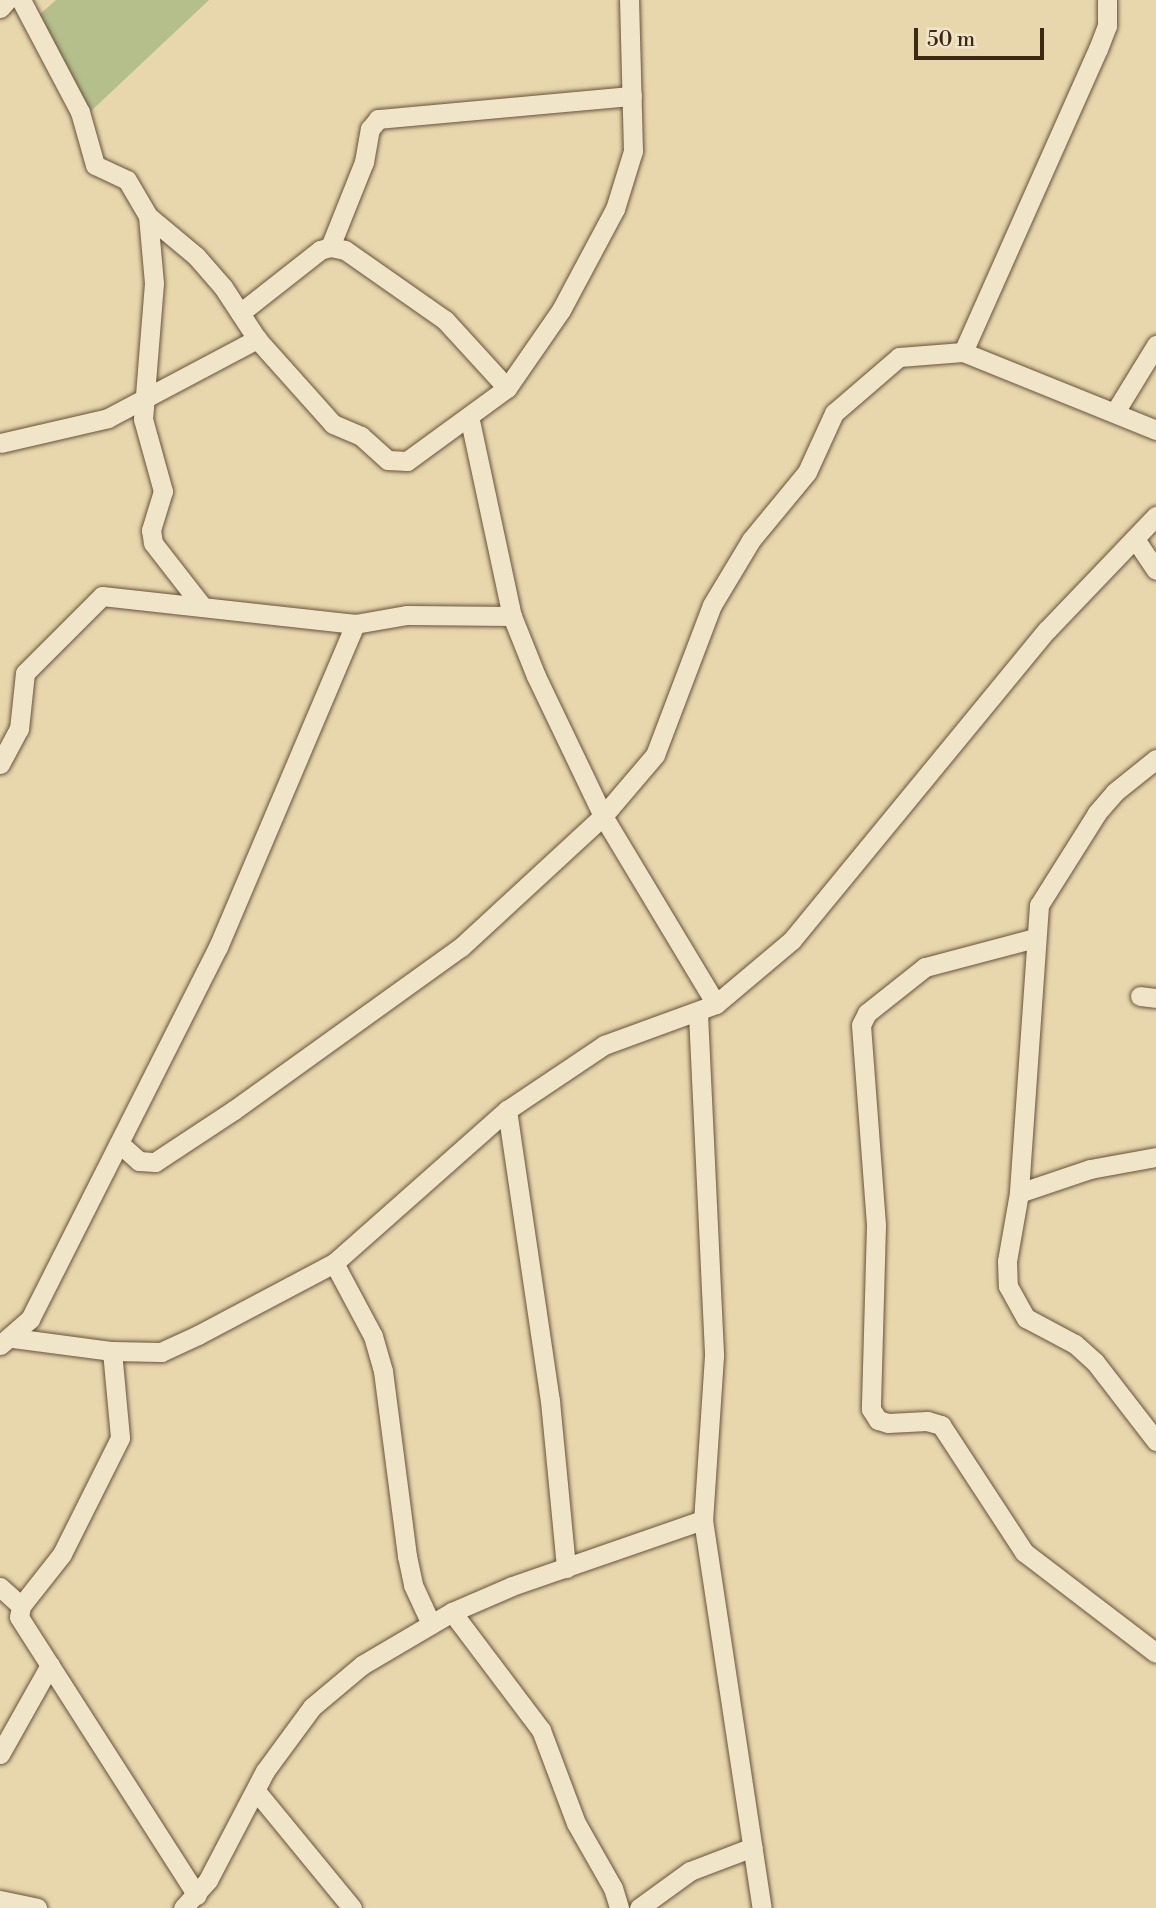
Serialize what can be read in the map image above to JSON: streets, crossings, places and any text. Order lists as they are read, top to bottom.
{
  "scale_bar": "50 m"
}
